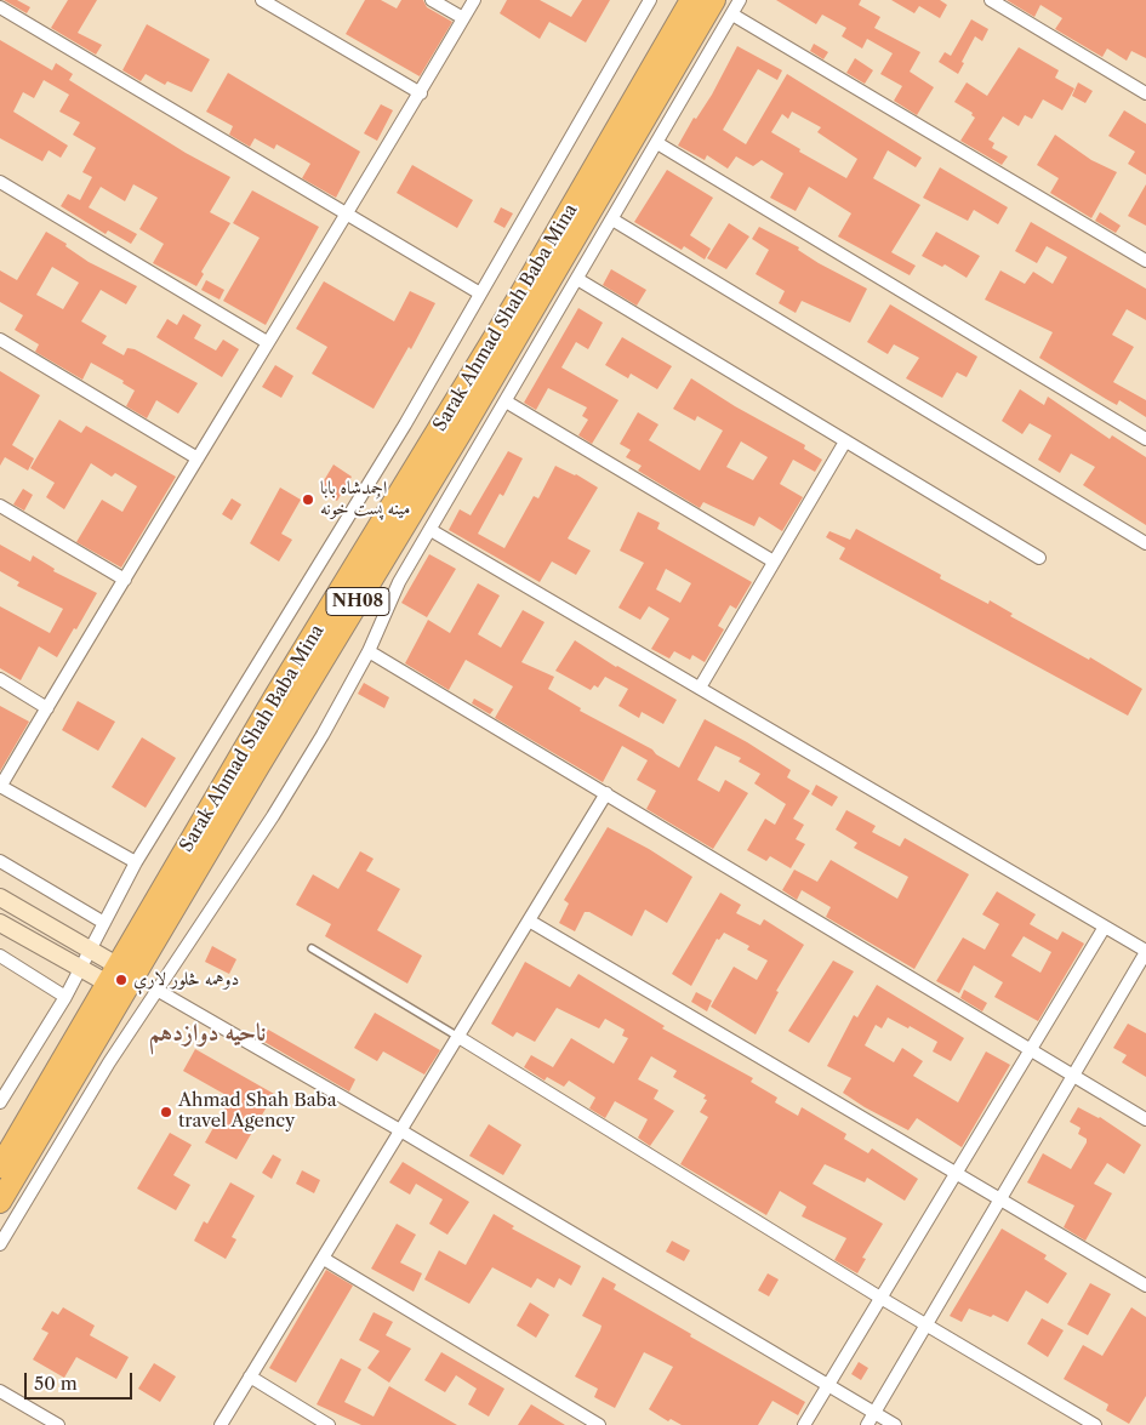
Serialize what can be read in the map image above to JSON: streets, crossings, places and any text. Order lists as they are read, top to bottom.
{
  "streets": {
    "highway": ["Sarak Ahmad Shah Baba Mina", "NH08"]
  },
  "crossings": [
    ["Sarak Ahmad Shah Baba Mina", "NH08"]
  ],
  "districts": ["ناحیه دوازدهم"],
  "places": ["احمدشاه بابا مینه پُست خونه", "دوهمه څلور لارې", "Ahmad Shah Baba travel Agency"],
  "scale_bar": "50 m"
}
